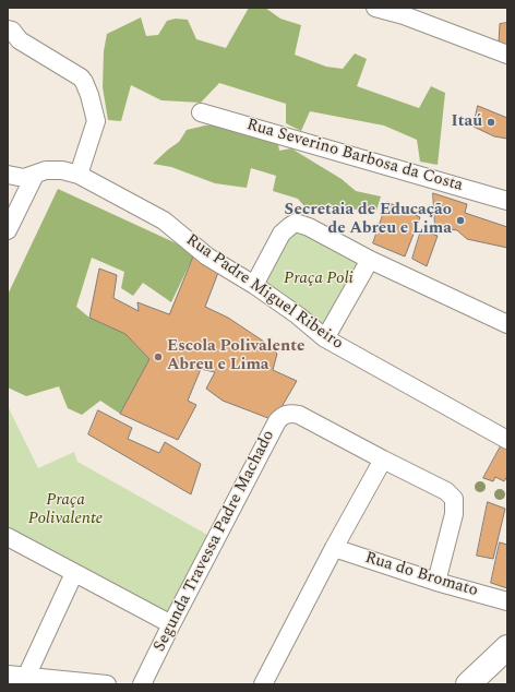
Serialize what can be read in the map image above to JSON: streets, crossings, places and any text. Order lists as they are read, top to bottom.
{
  "streets": {
    "street": [
      "Rua Severino Barbosa da Costa",
      "Rua Padre Miguel Ribeiro",
      "Segunda Travessa Padre Machado",
      "Rua do Bromato"
    ]
  },
  "parks": ["Praça Poli", "Praça Polivalente"],
  "places": ["Itaú", "Secretaia de Educação de Abreu e Lima", "Escola Polivalente Abreu e Lima"]
}
